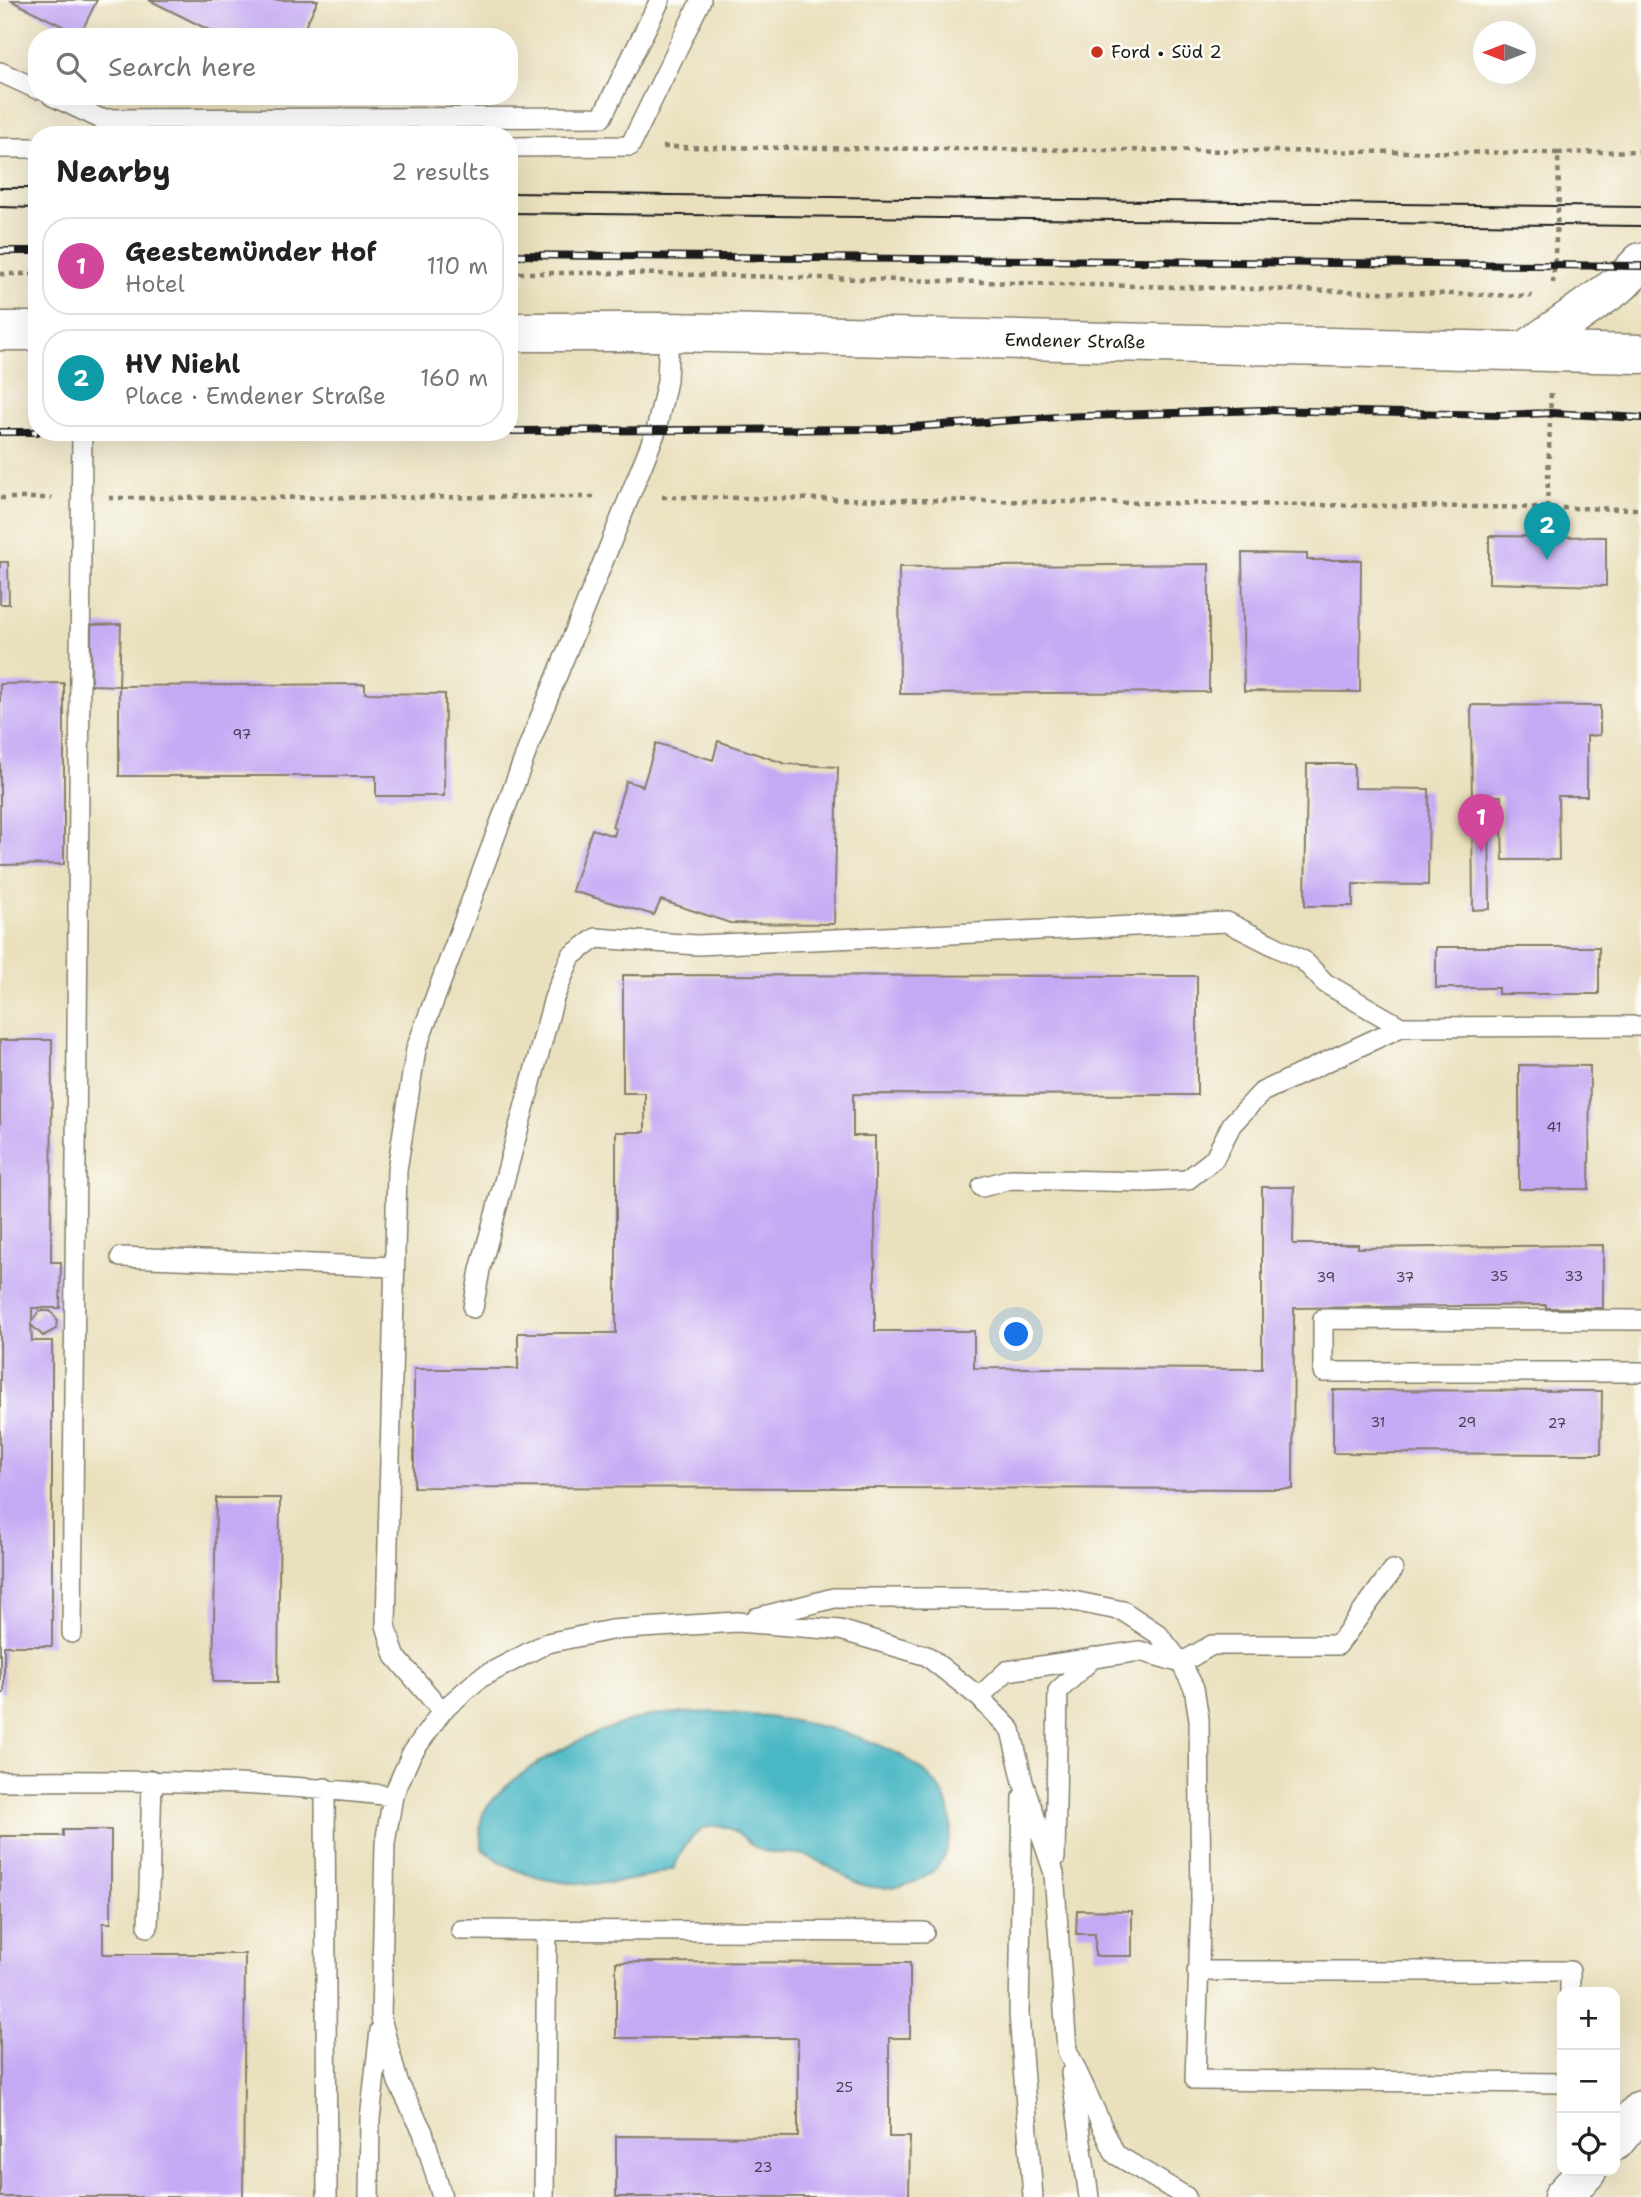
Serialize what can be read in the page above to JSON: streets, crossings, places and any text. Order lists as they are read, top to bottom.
{
  "streets": {
    "main road": ["Emdener Straße"]
  },
  "places": ["Ford • Süd 2"],
  "house_numbers": [
    "97",
    "41",
    "35",
    "33",
    "39",
    "37",
    "31",
    "29",
    "27",
    "25",
    "23"
  ],
  "north": "left",
  "page": {
    "search": "Search here",
    "heading": ["Nearby", "2 results"],
    "list": [
      {
        "mark": "1",
        "name": "Geestemünder Hof",
        "note": "Hotel",
        "value": "110 m"
      },
      {
        "mark": "2",
        "name": "HV Niehl",
        "note": "Place · Emdener Straße",
        "value": "160 m"
      }
    ],
    "pins": ["2", "1"],
    "map_buttons": ["+", "−"]
  }
}
